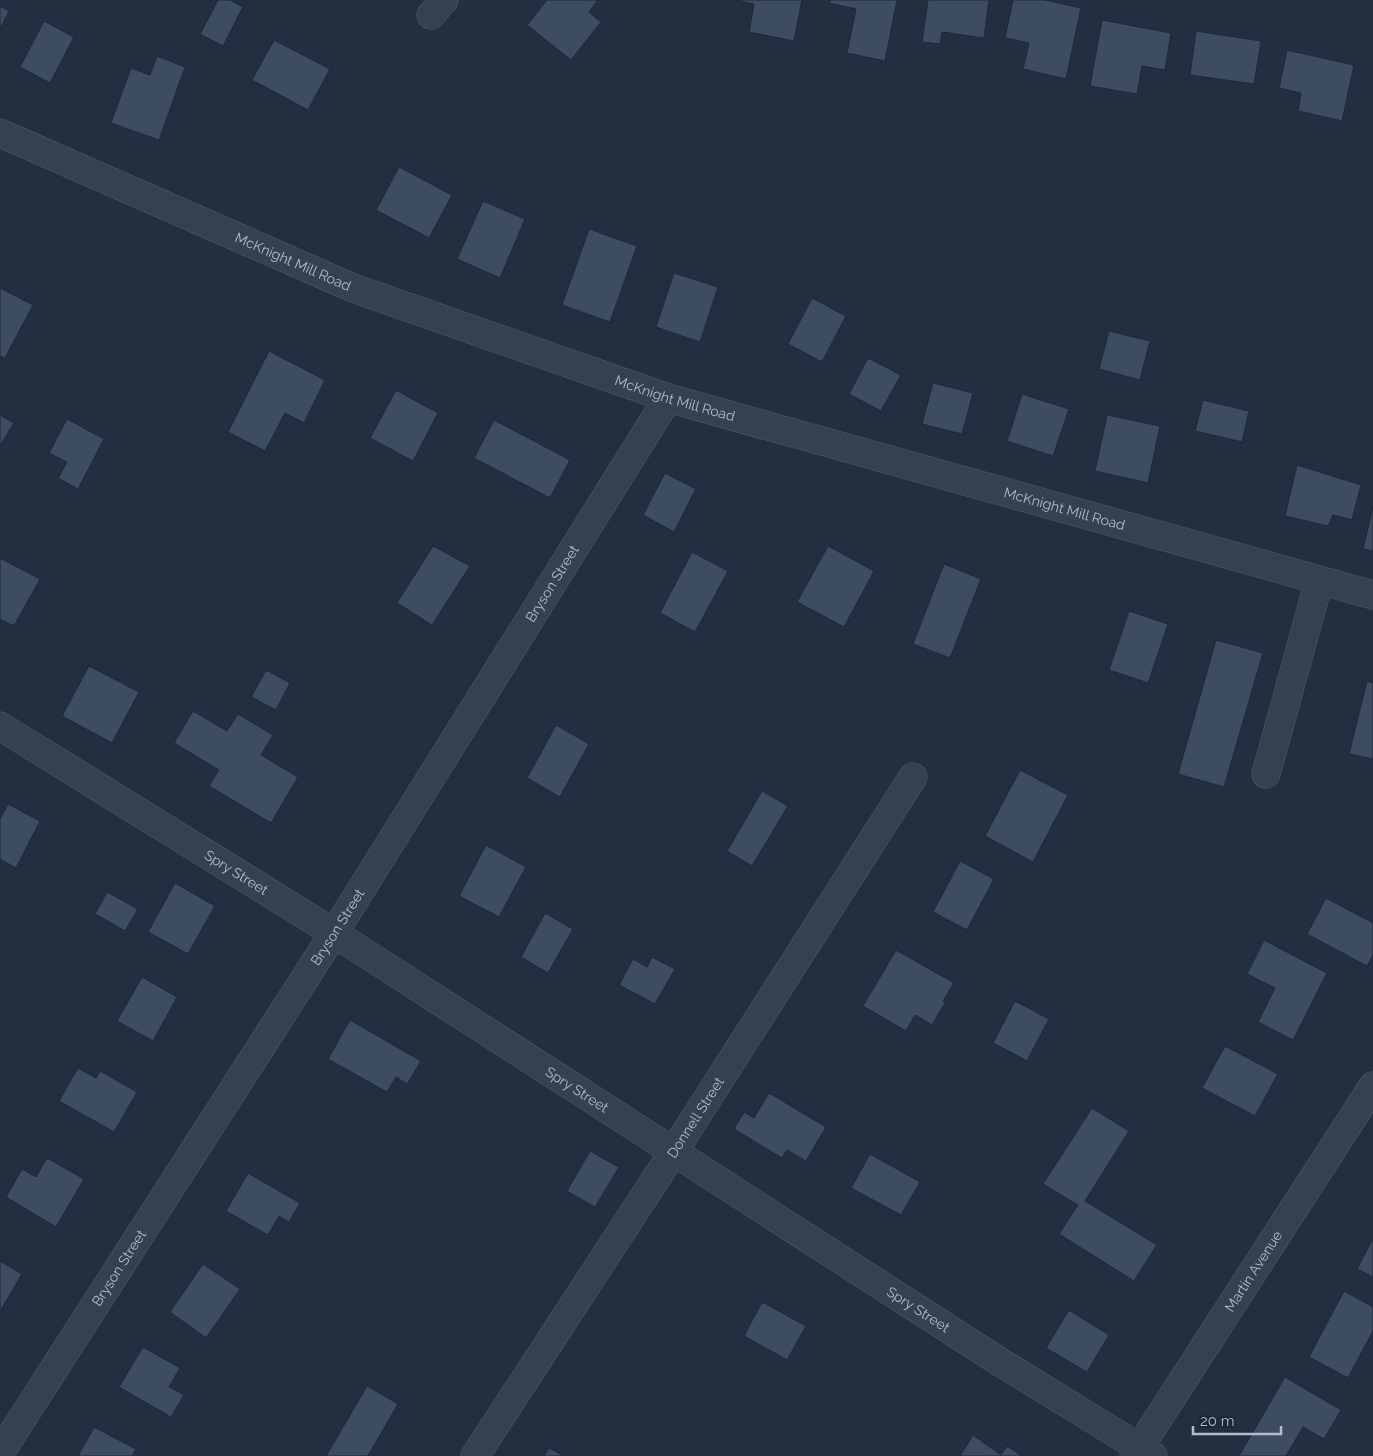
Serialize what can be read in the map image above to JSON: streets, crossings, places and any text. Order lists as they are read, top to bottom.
{
  "streets": {
    "street": [
      "McKnight Mill Road",
      "Bryson Street",
      "Spry Street",
      "Donnell Street",
      "Martin Avenue"
    ]
  },
  "crossings": [
    ["McKnight Mill Road", "Bryson Street"],
    ["Bryson Street", "Spry Street"],
    ["Spry Street", "Donnell Street"],
    ["Spry Street", "Martin Avenue"]
  ],
  "scale_bar": "20 m"
}
